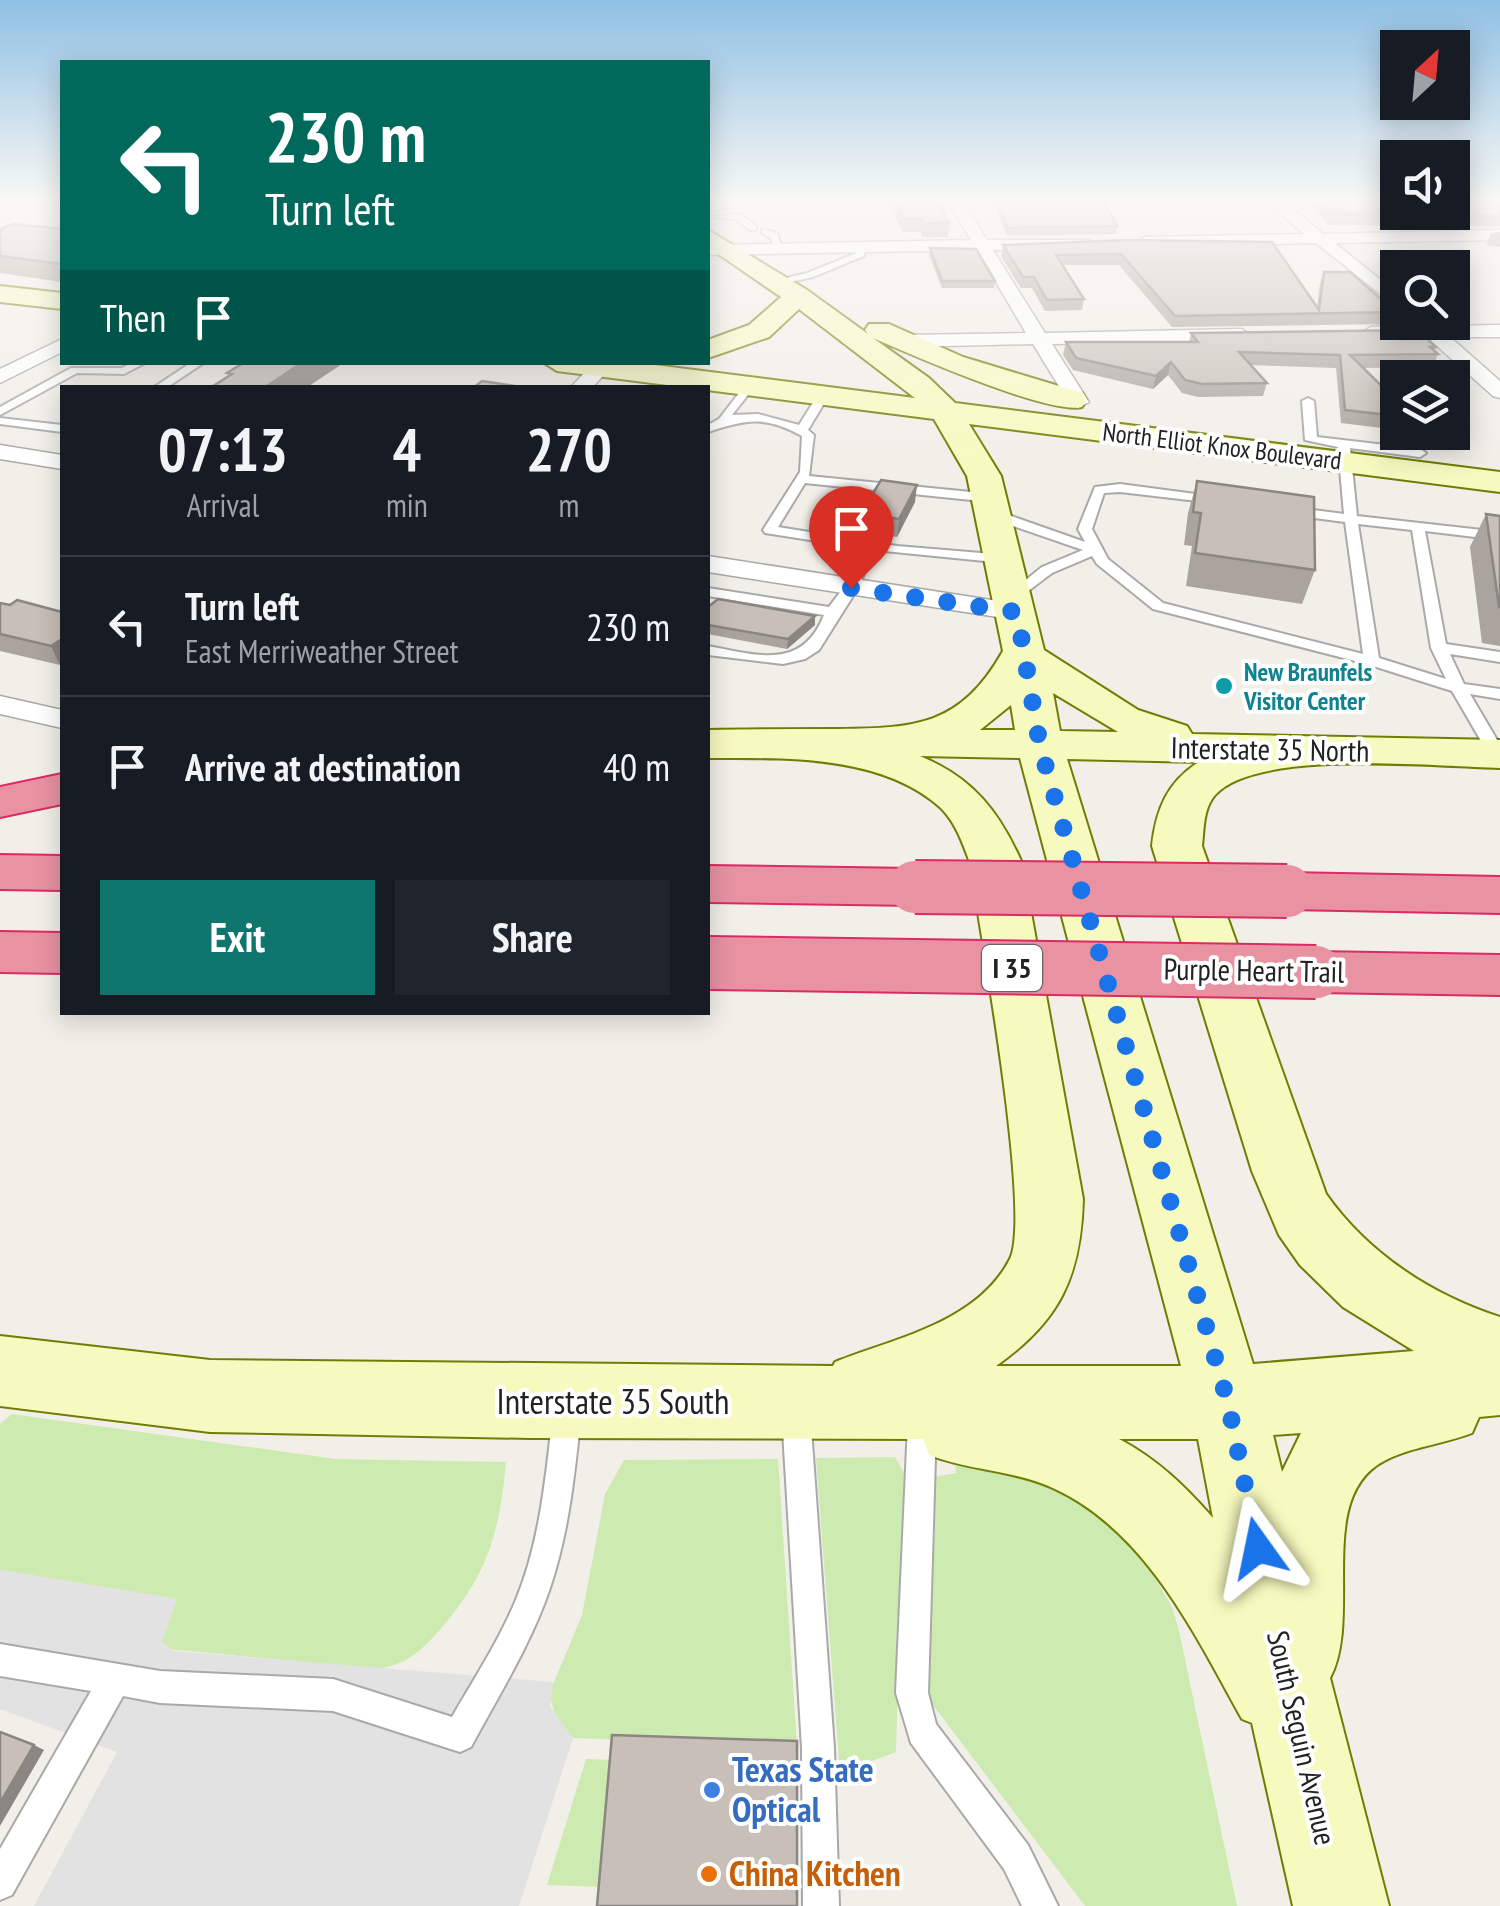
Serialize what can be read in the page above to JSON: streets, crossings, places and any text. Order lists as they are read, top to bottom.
{
  "streets": {
    "highway": ["I 35", "Purple Heart Trail"],
    "main road": [
      "North Elliot Knox Boulevard",
      "Interstate 35 North",
      "Interstate 35 South",
      "South Seguin Avenue"
    ]
  },
  "crossings": [
    ["North Elliot Knox Boulevard", "South Seguin Avenue"],
    ["Interstate 35 North", "South Seguin Avenue"],
    ["Interstate 35 South", "South Seguin Avenue"]
  ],
  "places": ["New Braunfels Visitor Center", "Texas State Optical", "China Kitchen"],
  "north": "top right",
  "page": {
    "turn": ["230 m", "Turn left"],
    "then": "Then",
    "eta": [
      "07:13",
      "Arrival",
      "4",
      "min",
      "270",
      "m"
    ],
    "list": [
      {
        "name": "Turn left",
        "note": "East Merriweather Street",
        "value": "230 m"
      },
      {
        "name": "Arrive at destination",
        "value": "40 m"
      }
    ],
    "buttons": ["Exit", "Share"]
  }
}
